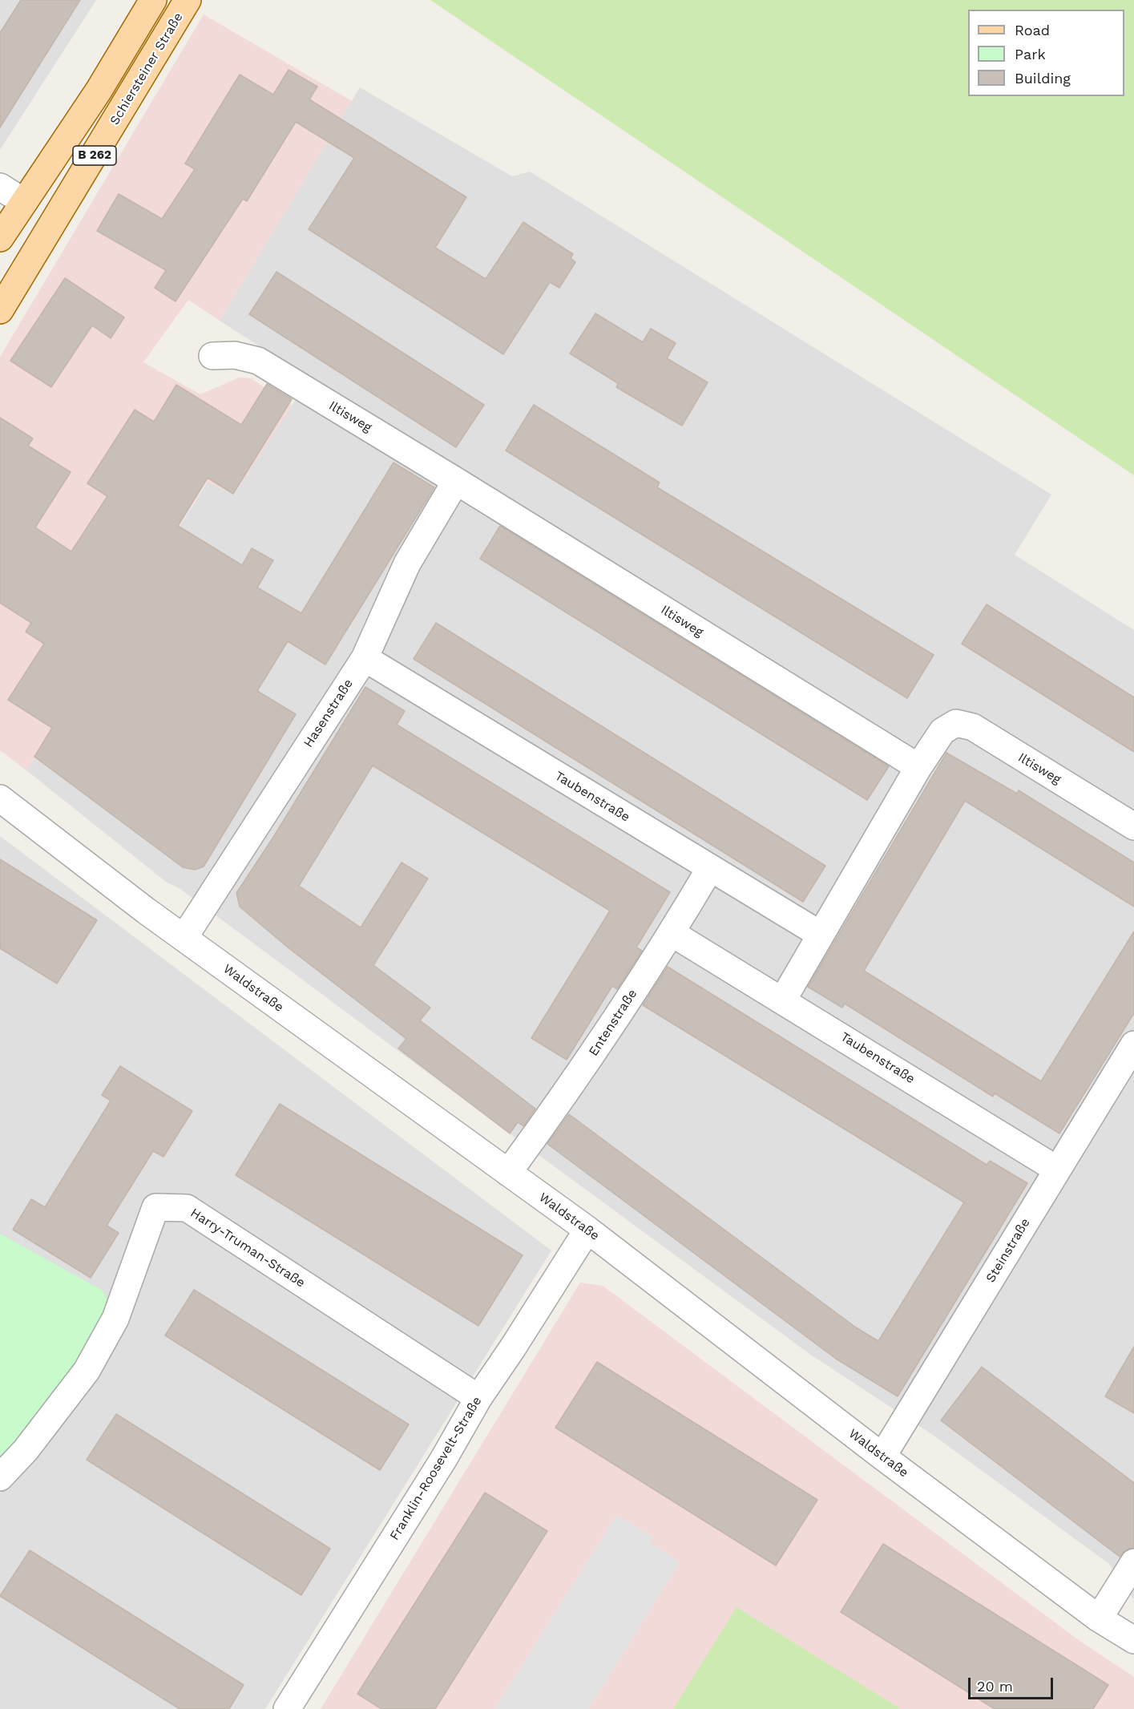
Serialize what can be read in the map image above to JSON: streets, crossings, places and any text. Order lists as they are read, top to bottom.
{
  "streets": {
    "main road": ["Schiersteiner Straße", "B 262"],
    "street": [
      "Iltisweg",
      "Hasenstraße",
      "Taubenstraße",
      "Waldstraße",
      "Entenstraße",
      "Harry-Truman-Straße",
      "Steinstraße",
      "Franklin-Roosevelt-Straße"
    ]
  },
  "crossings": [
    ["Iltisweg", "Hasenstraße"],
    ["Hasenstraße", "Taubenstraße"],
    ["Hasenstraße", "Waldstraße"],
    ["Taubenstraße", "Entenstraße"],
    ["Taubenstraße", "Steinstraße"],
    ["Waldstraße", "Entenstraße"],
    ["Waldstraße", "Steinstraße"],
    ["Waldstraße", "Franklin-Roosevelt-Straße"],
    ["Harry-Truman-Straße", "Franklin-Roosevelt-Straße"]
  ],
  "legend": ["Road", "Park", "Building"],
  "scale_bar": "20 m"
}
